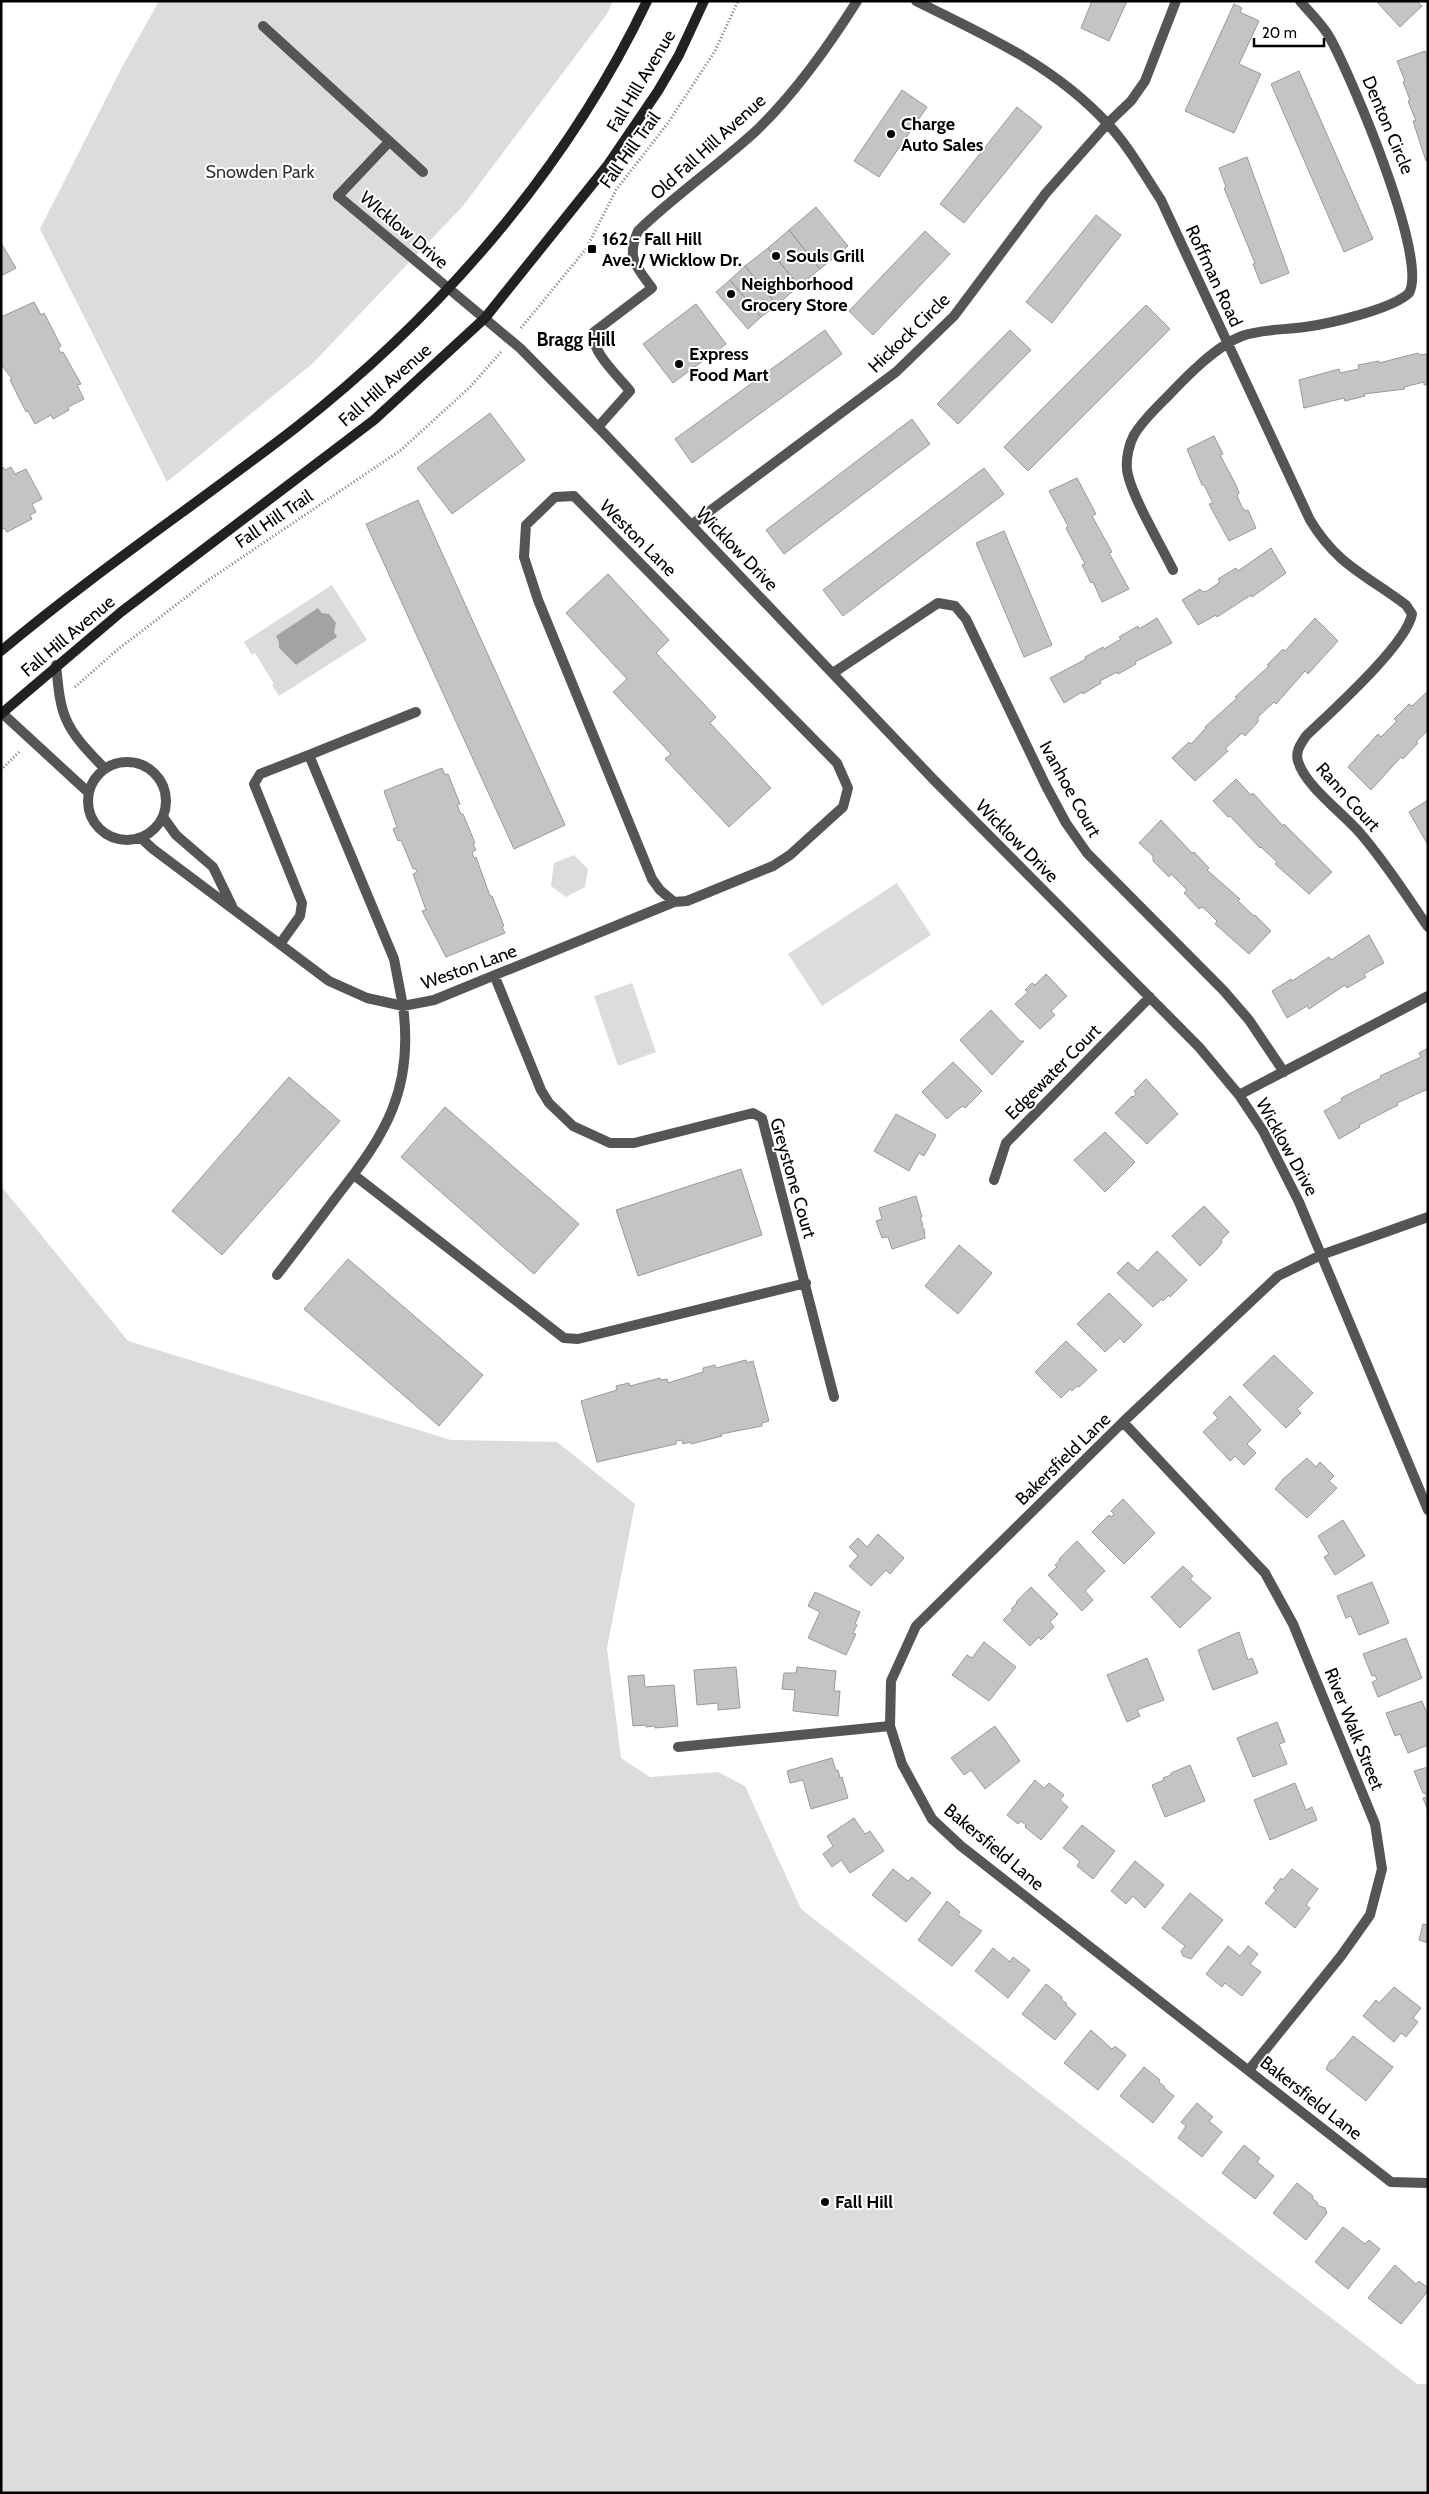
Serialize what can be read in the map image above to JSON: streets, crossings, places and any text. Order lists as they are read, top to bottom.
{
  "streets": {
    "main road": ["Fall Hill Avenue"],
    "street": [
      "Denton Circle",
      "Old Fall Hill Avenue",
      "WIcklow Drive",
      "Roffman Road",
      "Hickock Circle",
      "Weston Lane",
      "Wicklow Drive",
      "Ivanhoe Court",
      "Rann Court",
      "Edgewater Court",
      "Greystone Court",
      "Bakersfield Lane",
      "River Walk Street"
    ],
    "path": ["Fall Hill Trail"]
  },
  "crossings": [
    ["Fall Hill Avenue", "WIcklow Drive"],
    ["Fall Hill Avenue", "Wicklow Drive"],
    ["Denton Circle", "Roffman Road"],
    ["Old Fall Hill Avenue", "Wicklow Drive"],
    ["WIcklow Drive", "Wicklow Drive"],
    ["Roffman Road", "Hickock Circle"],
    ["Roffman Road", "Rann Court"],
    ["Hickock Circle", "Wicklow Drive"],
    ["Weston Lane", "Greystone Court"],
    ["Wicklow Drive", "Ivanhoe Court"],
    ["Wicklow Drive", "Edgewater Court"],
    ["Wicklow Drive", "Bakersfield Lane"],
    ["Bakersfield Lane", "River Walk Street"]
  ],
  "districts": ["Bragg Hill"],
  "parks": ["Snowden Park"],
  "places": {
    "other": [
      "Charge Auto Sales",
      "Souls Grill",
      "Neighborhood Grocery Store",
      "Express Food Mart",
      "Fall Hill"
    ],
    "transit": ["162 - Fall Hill Ave. / Wicklow Dr."]
  },
  "scale_bar": "20 m"
}
